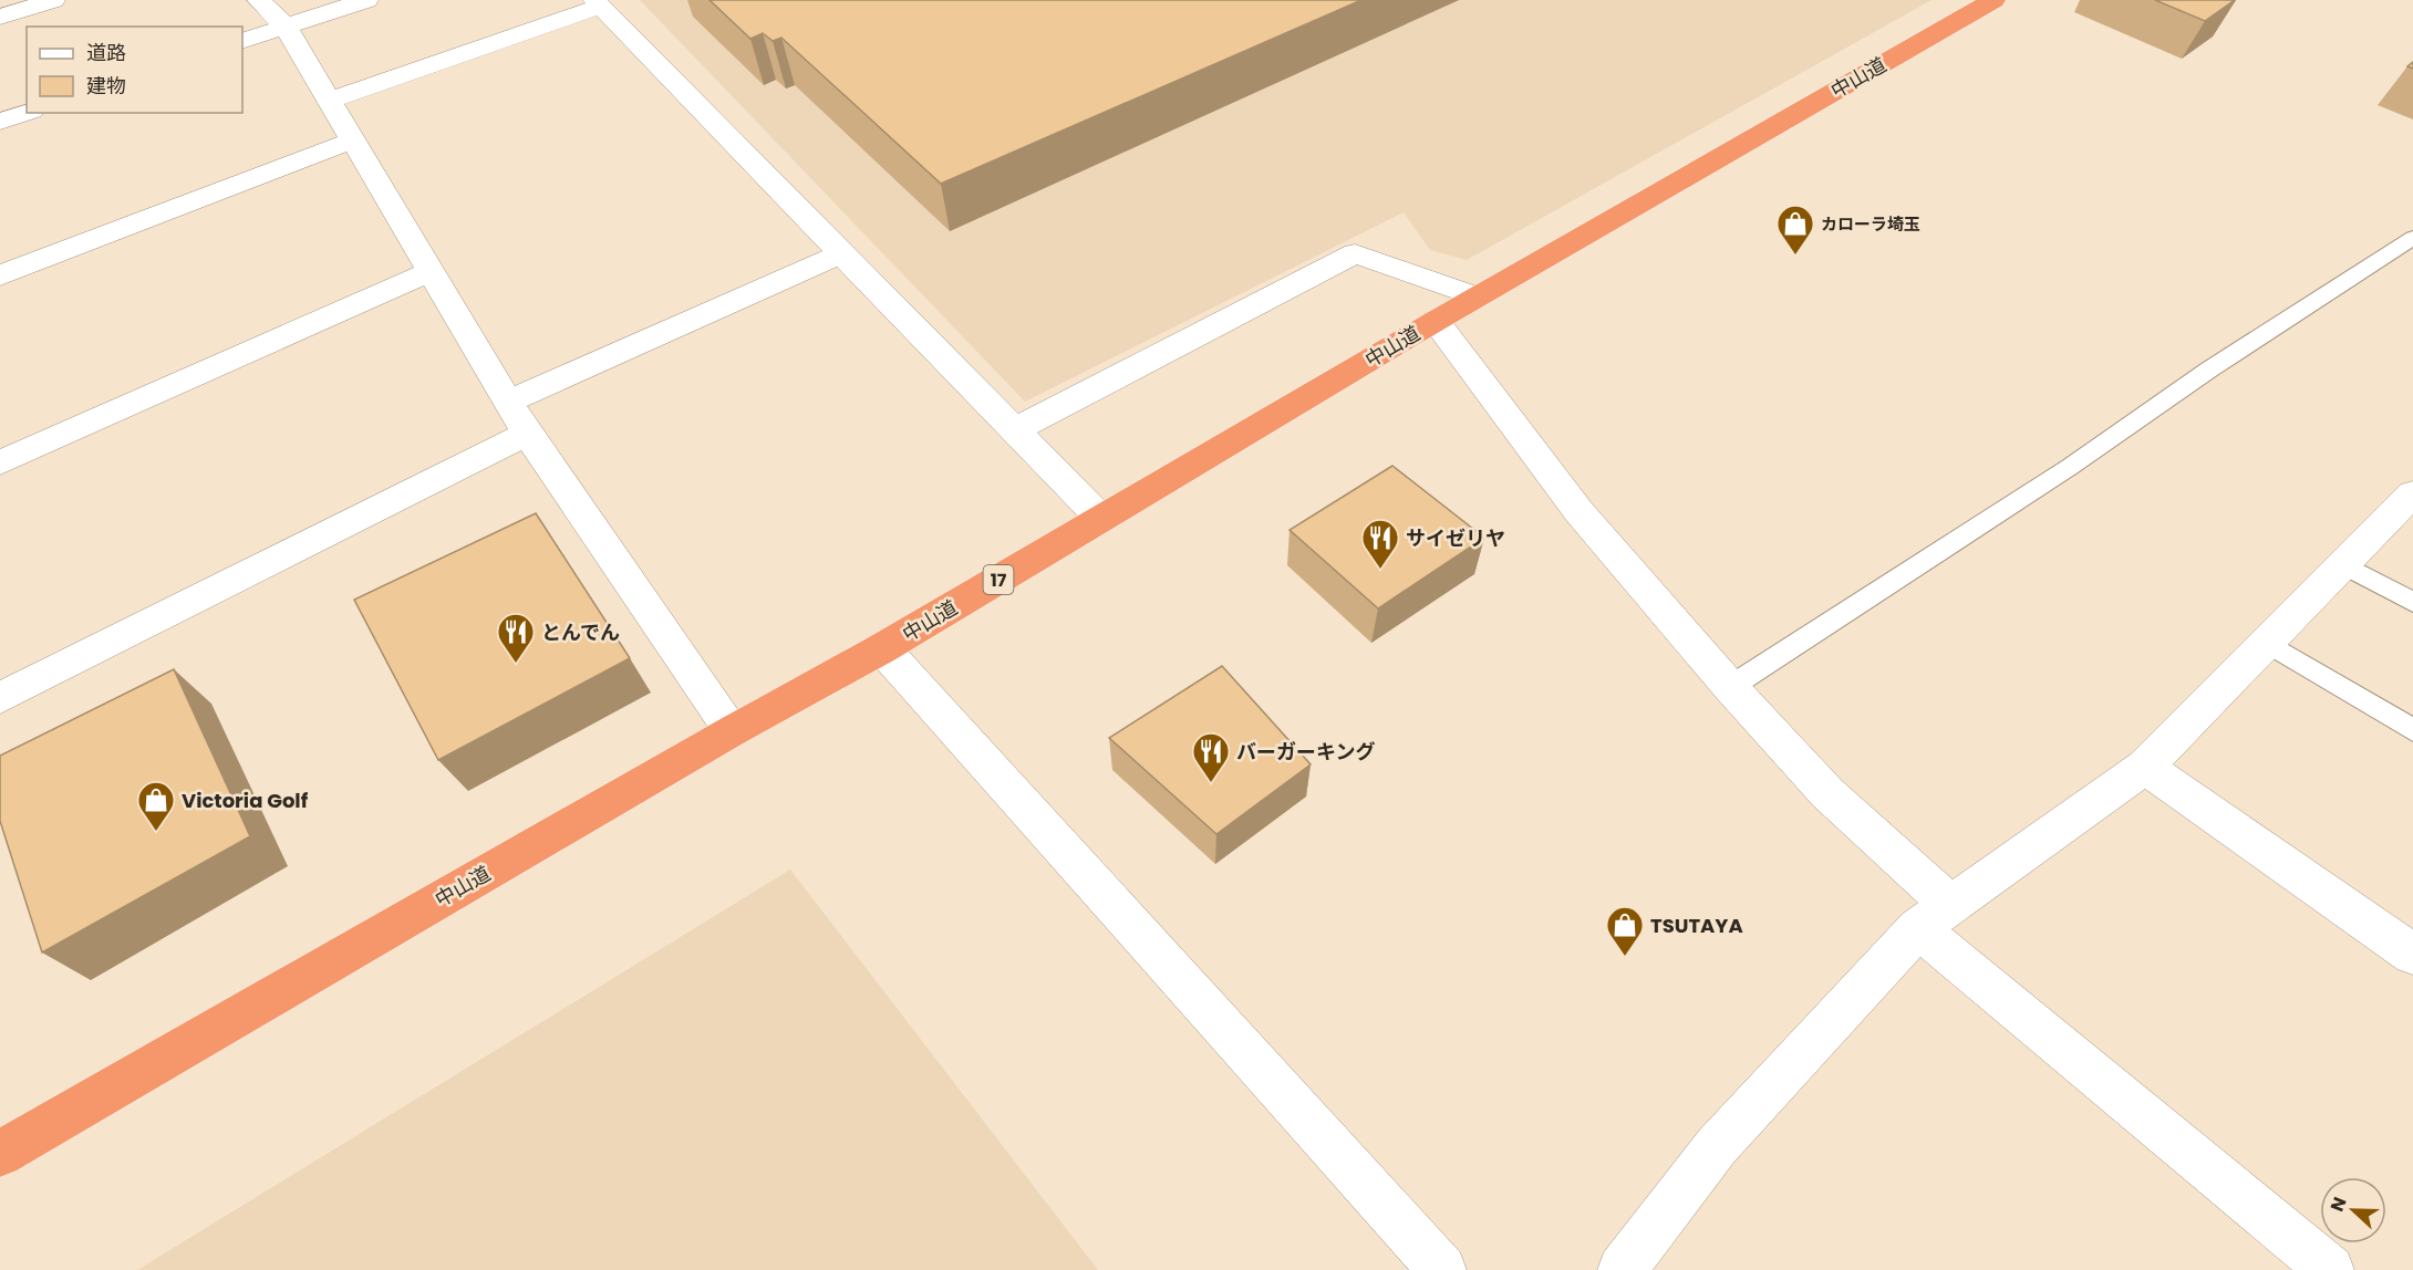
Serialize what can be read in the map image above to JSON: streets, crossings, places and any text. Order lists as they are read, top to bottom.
{
  "streets": {
    "highway": ["中山道", "17"]
  },
  "places": {
    "shop": ["カローラ埼玉", "Victoria Golf", "TSUTAYA"],
    "restaurant": ["サイゼリヤ", "とんでん", "バーガーキング"]
  },
  "legend": ["道路", "建物"],
  "north": "left"
}
